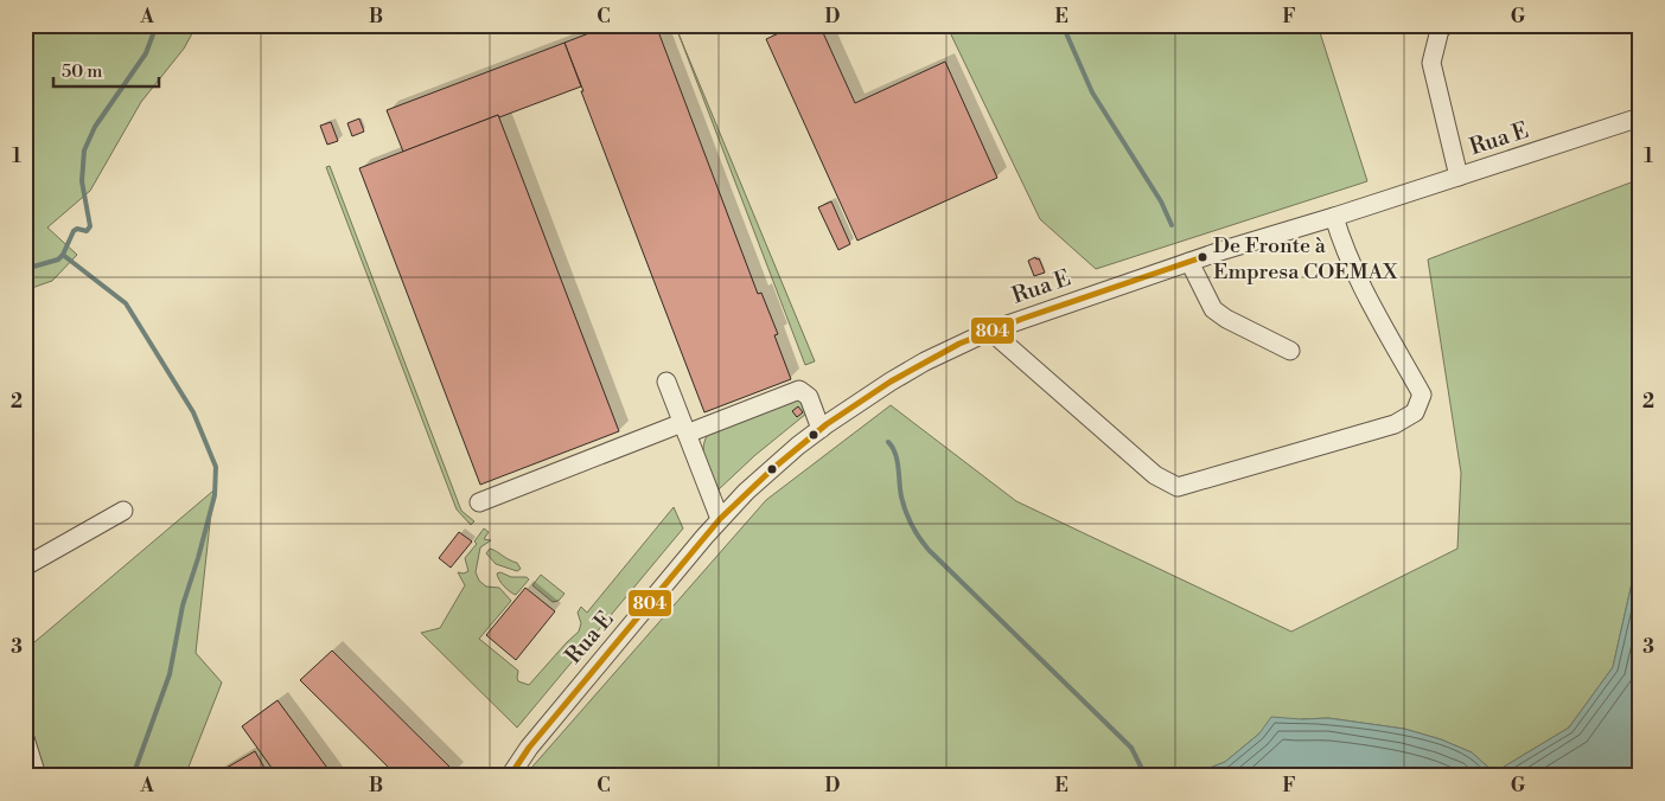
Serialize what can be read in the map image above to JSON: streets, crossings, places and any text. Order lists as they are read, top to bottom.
{
  "streets": {
    "street": ["Rua E"]
  },
  "places": ["De Fronte à Empresa COEMAX"],
  "lines": ["transit line 804"],
  "scale_bar": "50 m",
  "grid": {
    "columns": [
      "A",
      "B",
      "C",
      "D",
      "E",
      "F",
      "G"
    ],
    "rows": ["1", "2", "3"]
  }
}
